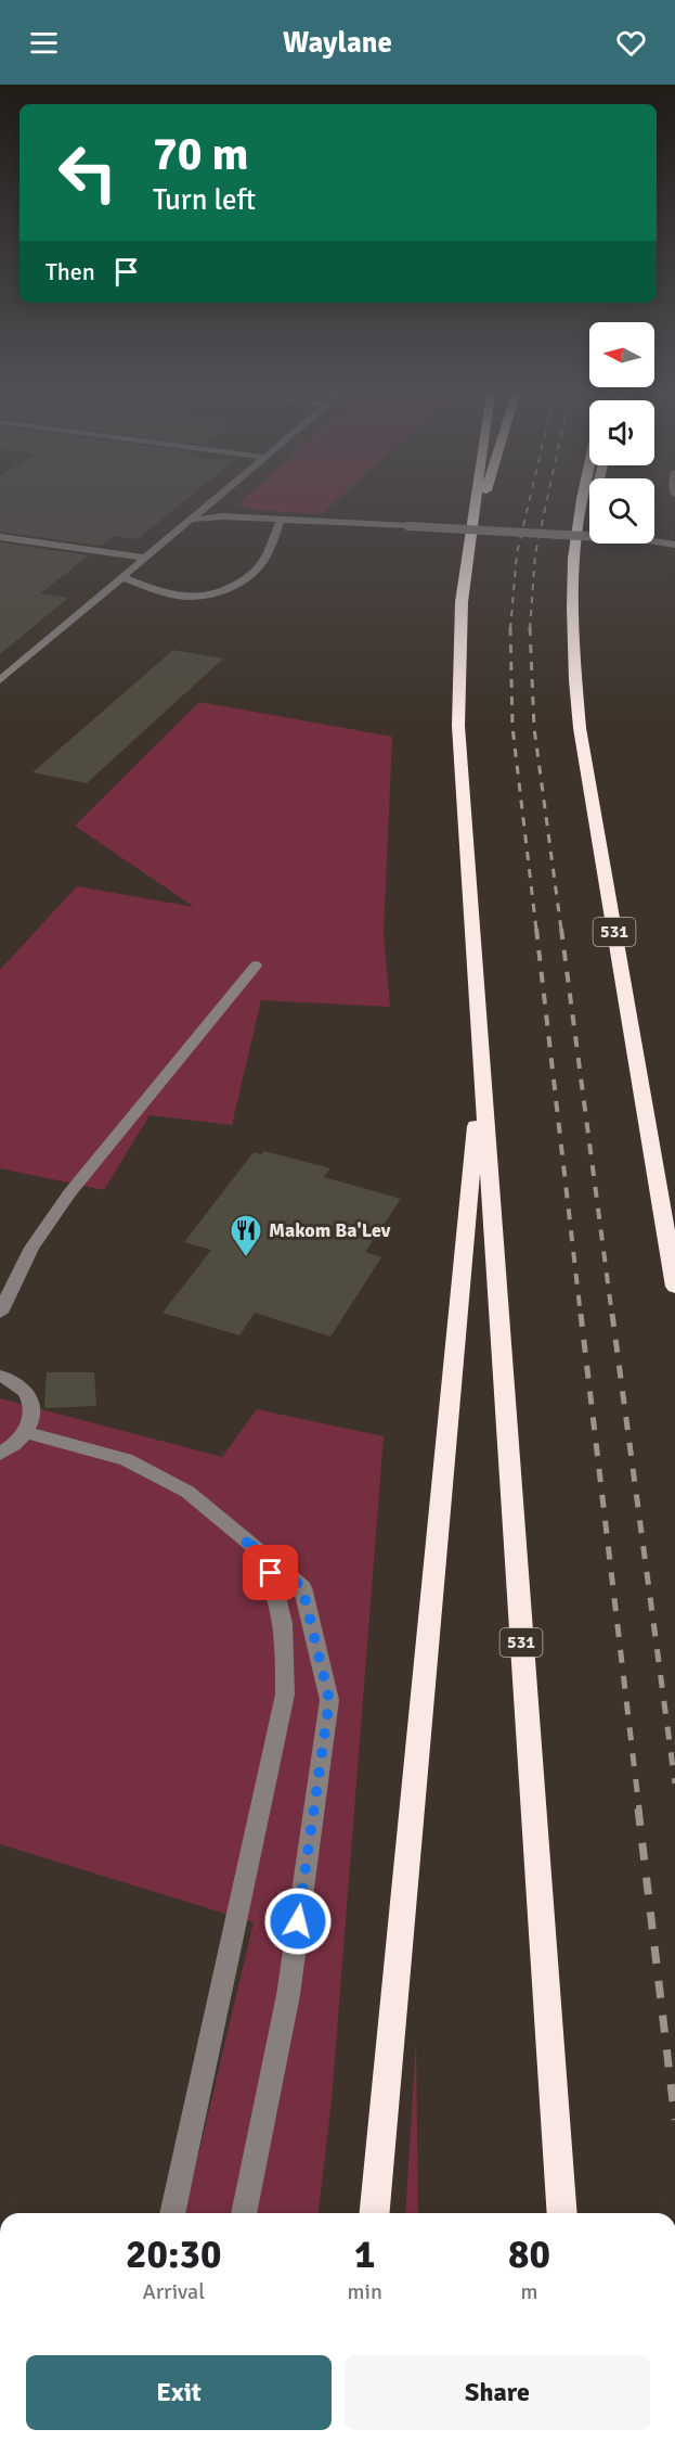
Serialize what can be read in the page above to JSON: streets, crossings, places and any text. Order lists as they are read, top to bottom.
{
  "streets": {
    "highway": ["531"]
  },
  "places": {
    "restaurant": ["Makom Ba'Lev"]
  },
  "north": "left",
  "page": {
    "header": "Waylane",
    "turn": ["70 m", "Turn left"],
    "then": "Then",
    "eta": [
      "20:30",
      "Arrival",
      "1",
      "min",
      "80",
      "m"
    ],
    "buttons": ["Exit", "Share"]
  }
}
